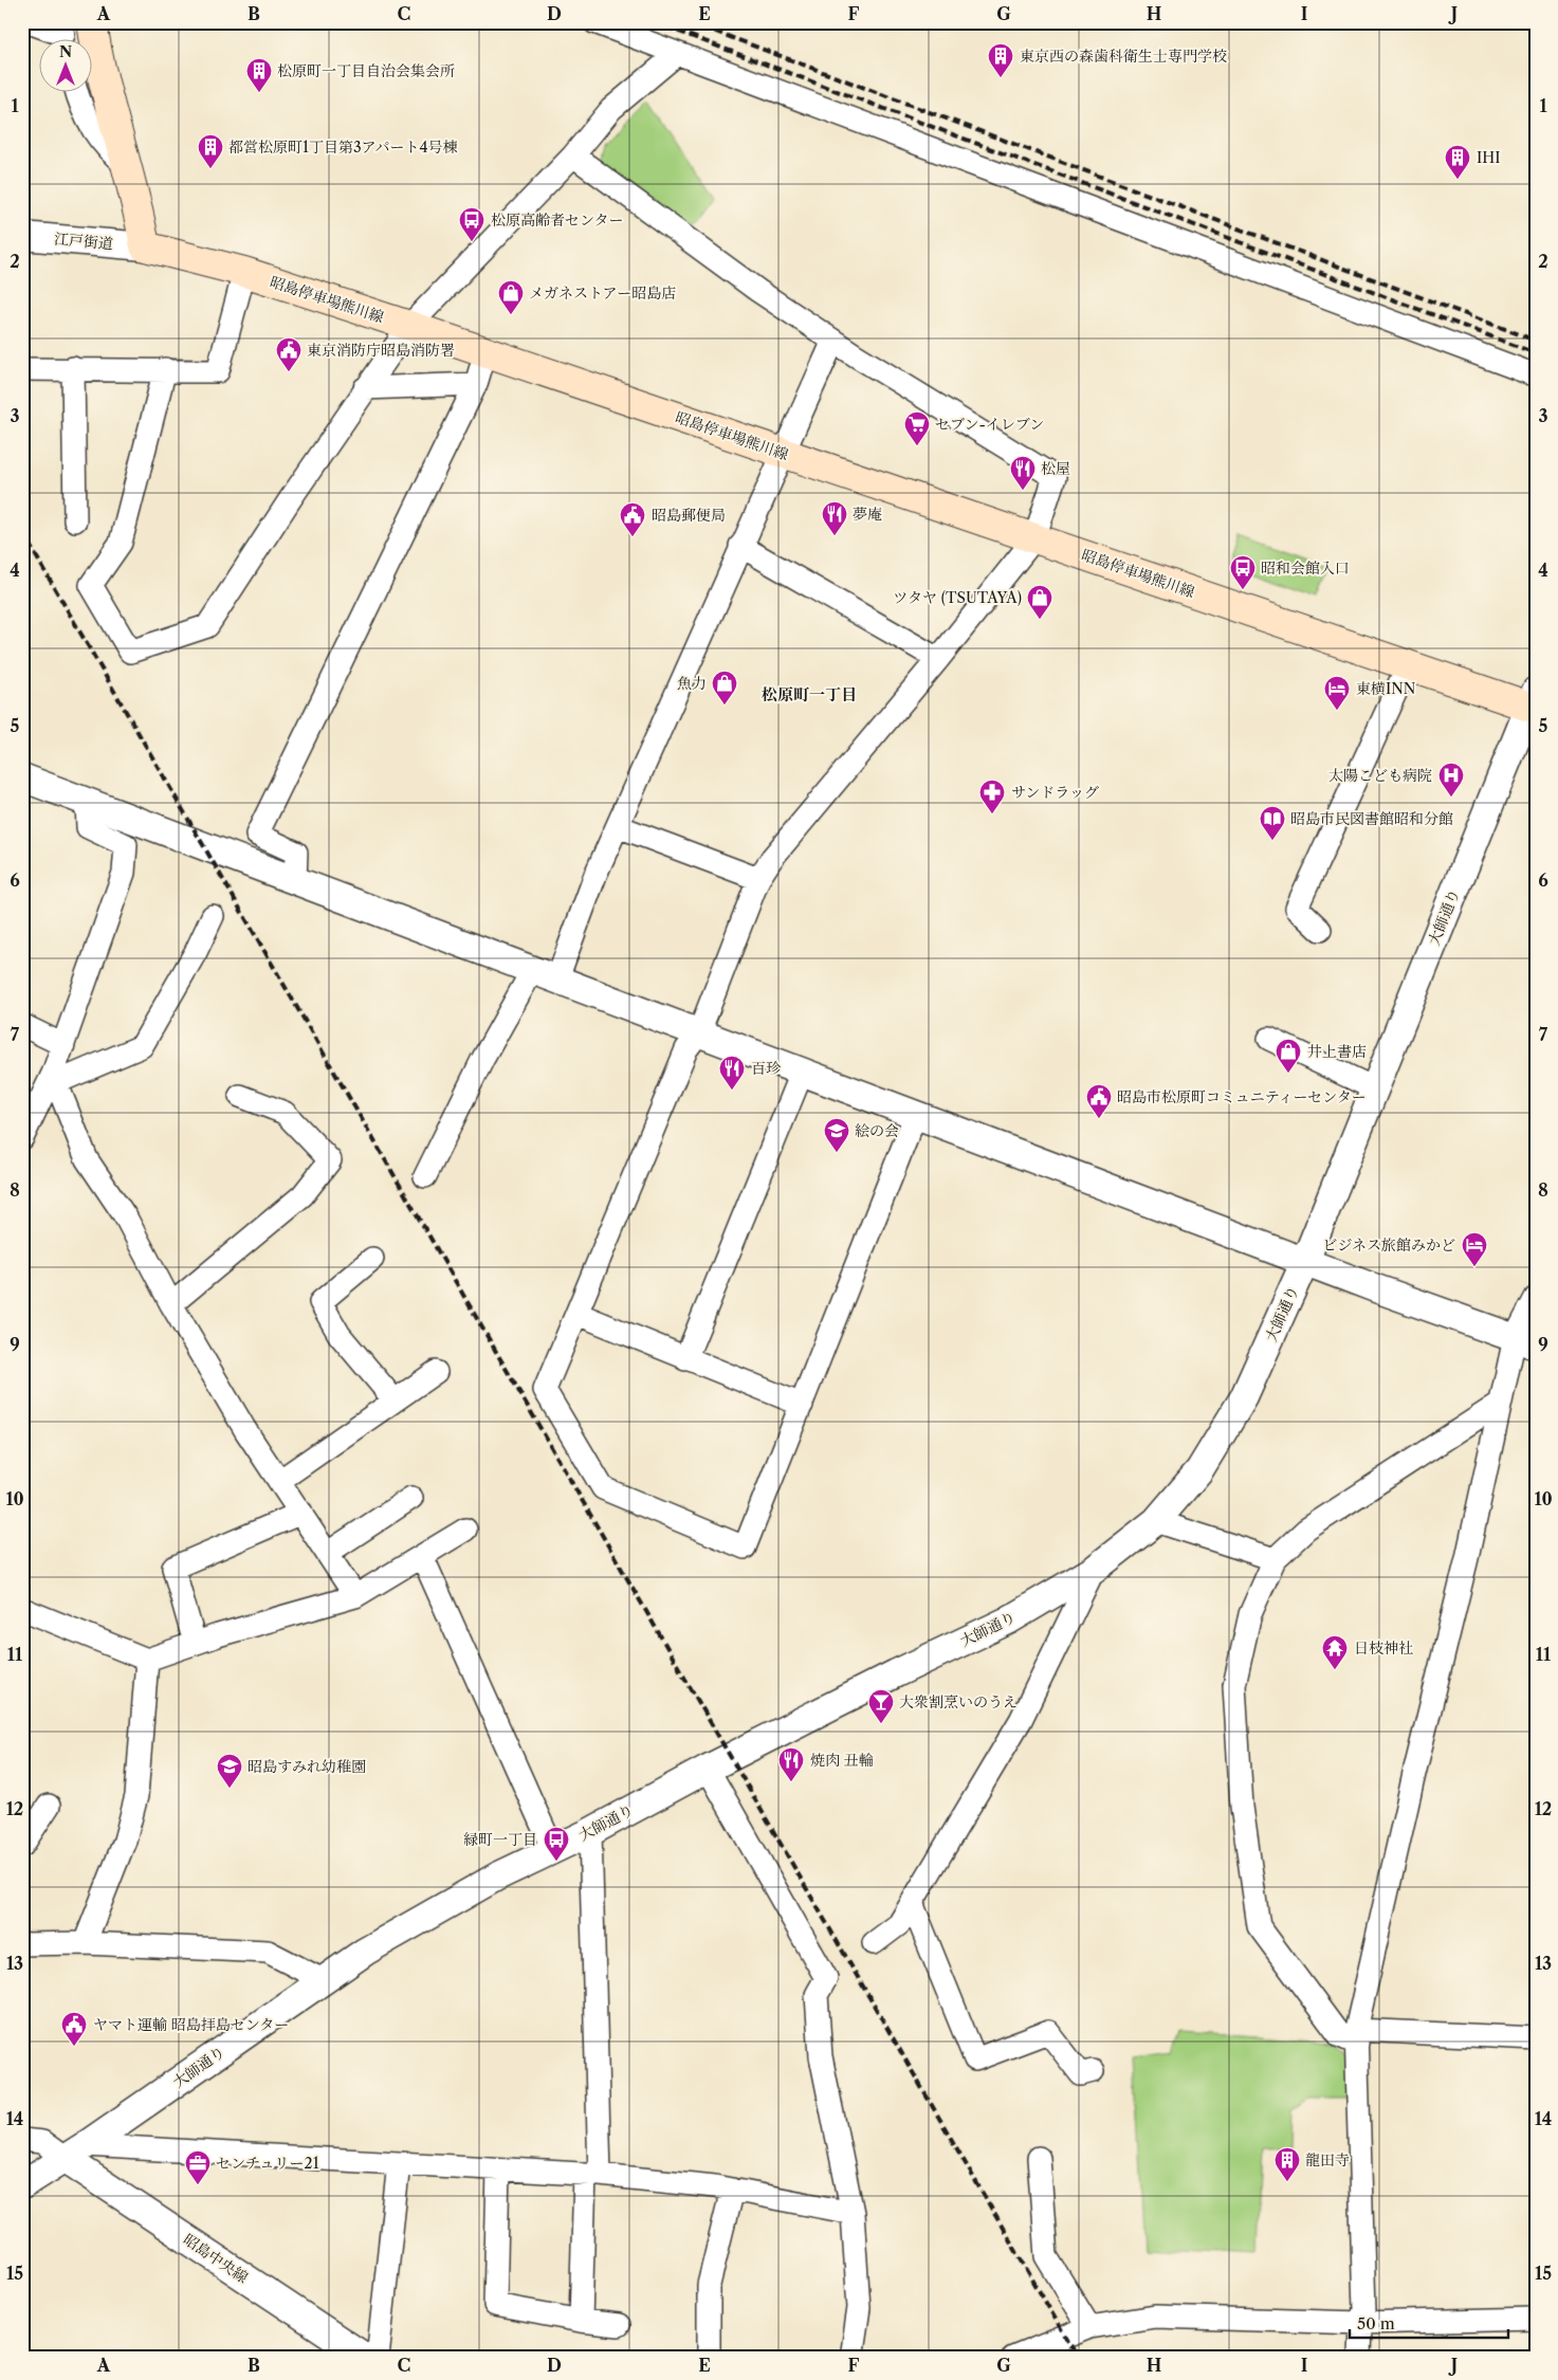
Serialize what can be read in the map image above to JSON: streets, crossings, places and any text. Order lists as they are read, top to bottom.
{
  "streets": {
    "main road": ["昭島停車場熊川線"],
    "street": ["江戸街道", "大師通り", "昭島中央線"]
  },
  "crossings": [
    ["江戸街道", "昭島停車場熊川線"],
    ["昭島停車場熊川線", "大師通り"],
    ["大師通り", "昭島中央線"]
  ],
  "districts": ["松原町一丁目"],
  "places": {
    "building": [
      "東京西の森歯科衛生士専門学校",
      "松原町一丁目自治会集会所",
      "都営松原町1丁目第3アパート4号棟",
      "IHI",
      "龍田寺"
    ],
    "bus stop": ["松原高齢者センター", "昭和会館入口", "緑町一丁目"],
    "shop": [
      "メガネストアー昭島店",
      "ツタヤ (TSUTAYA)",
      "魚力",
      "井上書店"
    ],
    "public building": [
      "東京消防庁昭島消防署",
      "昭島郵便局",
      "昭島市松原町コミュニティーセンター",
      "ヤマト運輸 昭島拝島センター"
    ],
    "supermarket": ["セブン-イレブン"],
    "restaurant": [
      "松屋",
      "夢庵",
      "百珍",
      "焼肉 丑輪"
    ],
    "hotel": ["東横INN", "ビジネス旅館みかど"],
    "hospital": ["太陽こども病院"],
    "pharmacy": ["サンドラッグ"],
    "library": ["昭島市民図書館昭和分館"],
    "school or university": ["絵の会", "昭島すみれ幼稚園"],
    "temple": ["日枝神社"],
    "bar": ["大衆割烹いのうえ"],
    "office": ["センチュリー21"]
  },
  "scale_bar": "50 m",
  "north": "top",
  "grid": {
    "columns": [
      "A",
      "B",
      "C",
      "D",
      "E",
      "F",
      "G",
      "H",
      "I",
      "J"
    ],
    "rows": [
      "1",
      "2",
      "3",
      "4",
      "5",
      "6",
      "7",
      "8",
      "9",
      "10",
      "11",
      "12",
      "13",
      "14",
      "15"
    ]
  }
}
